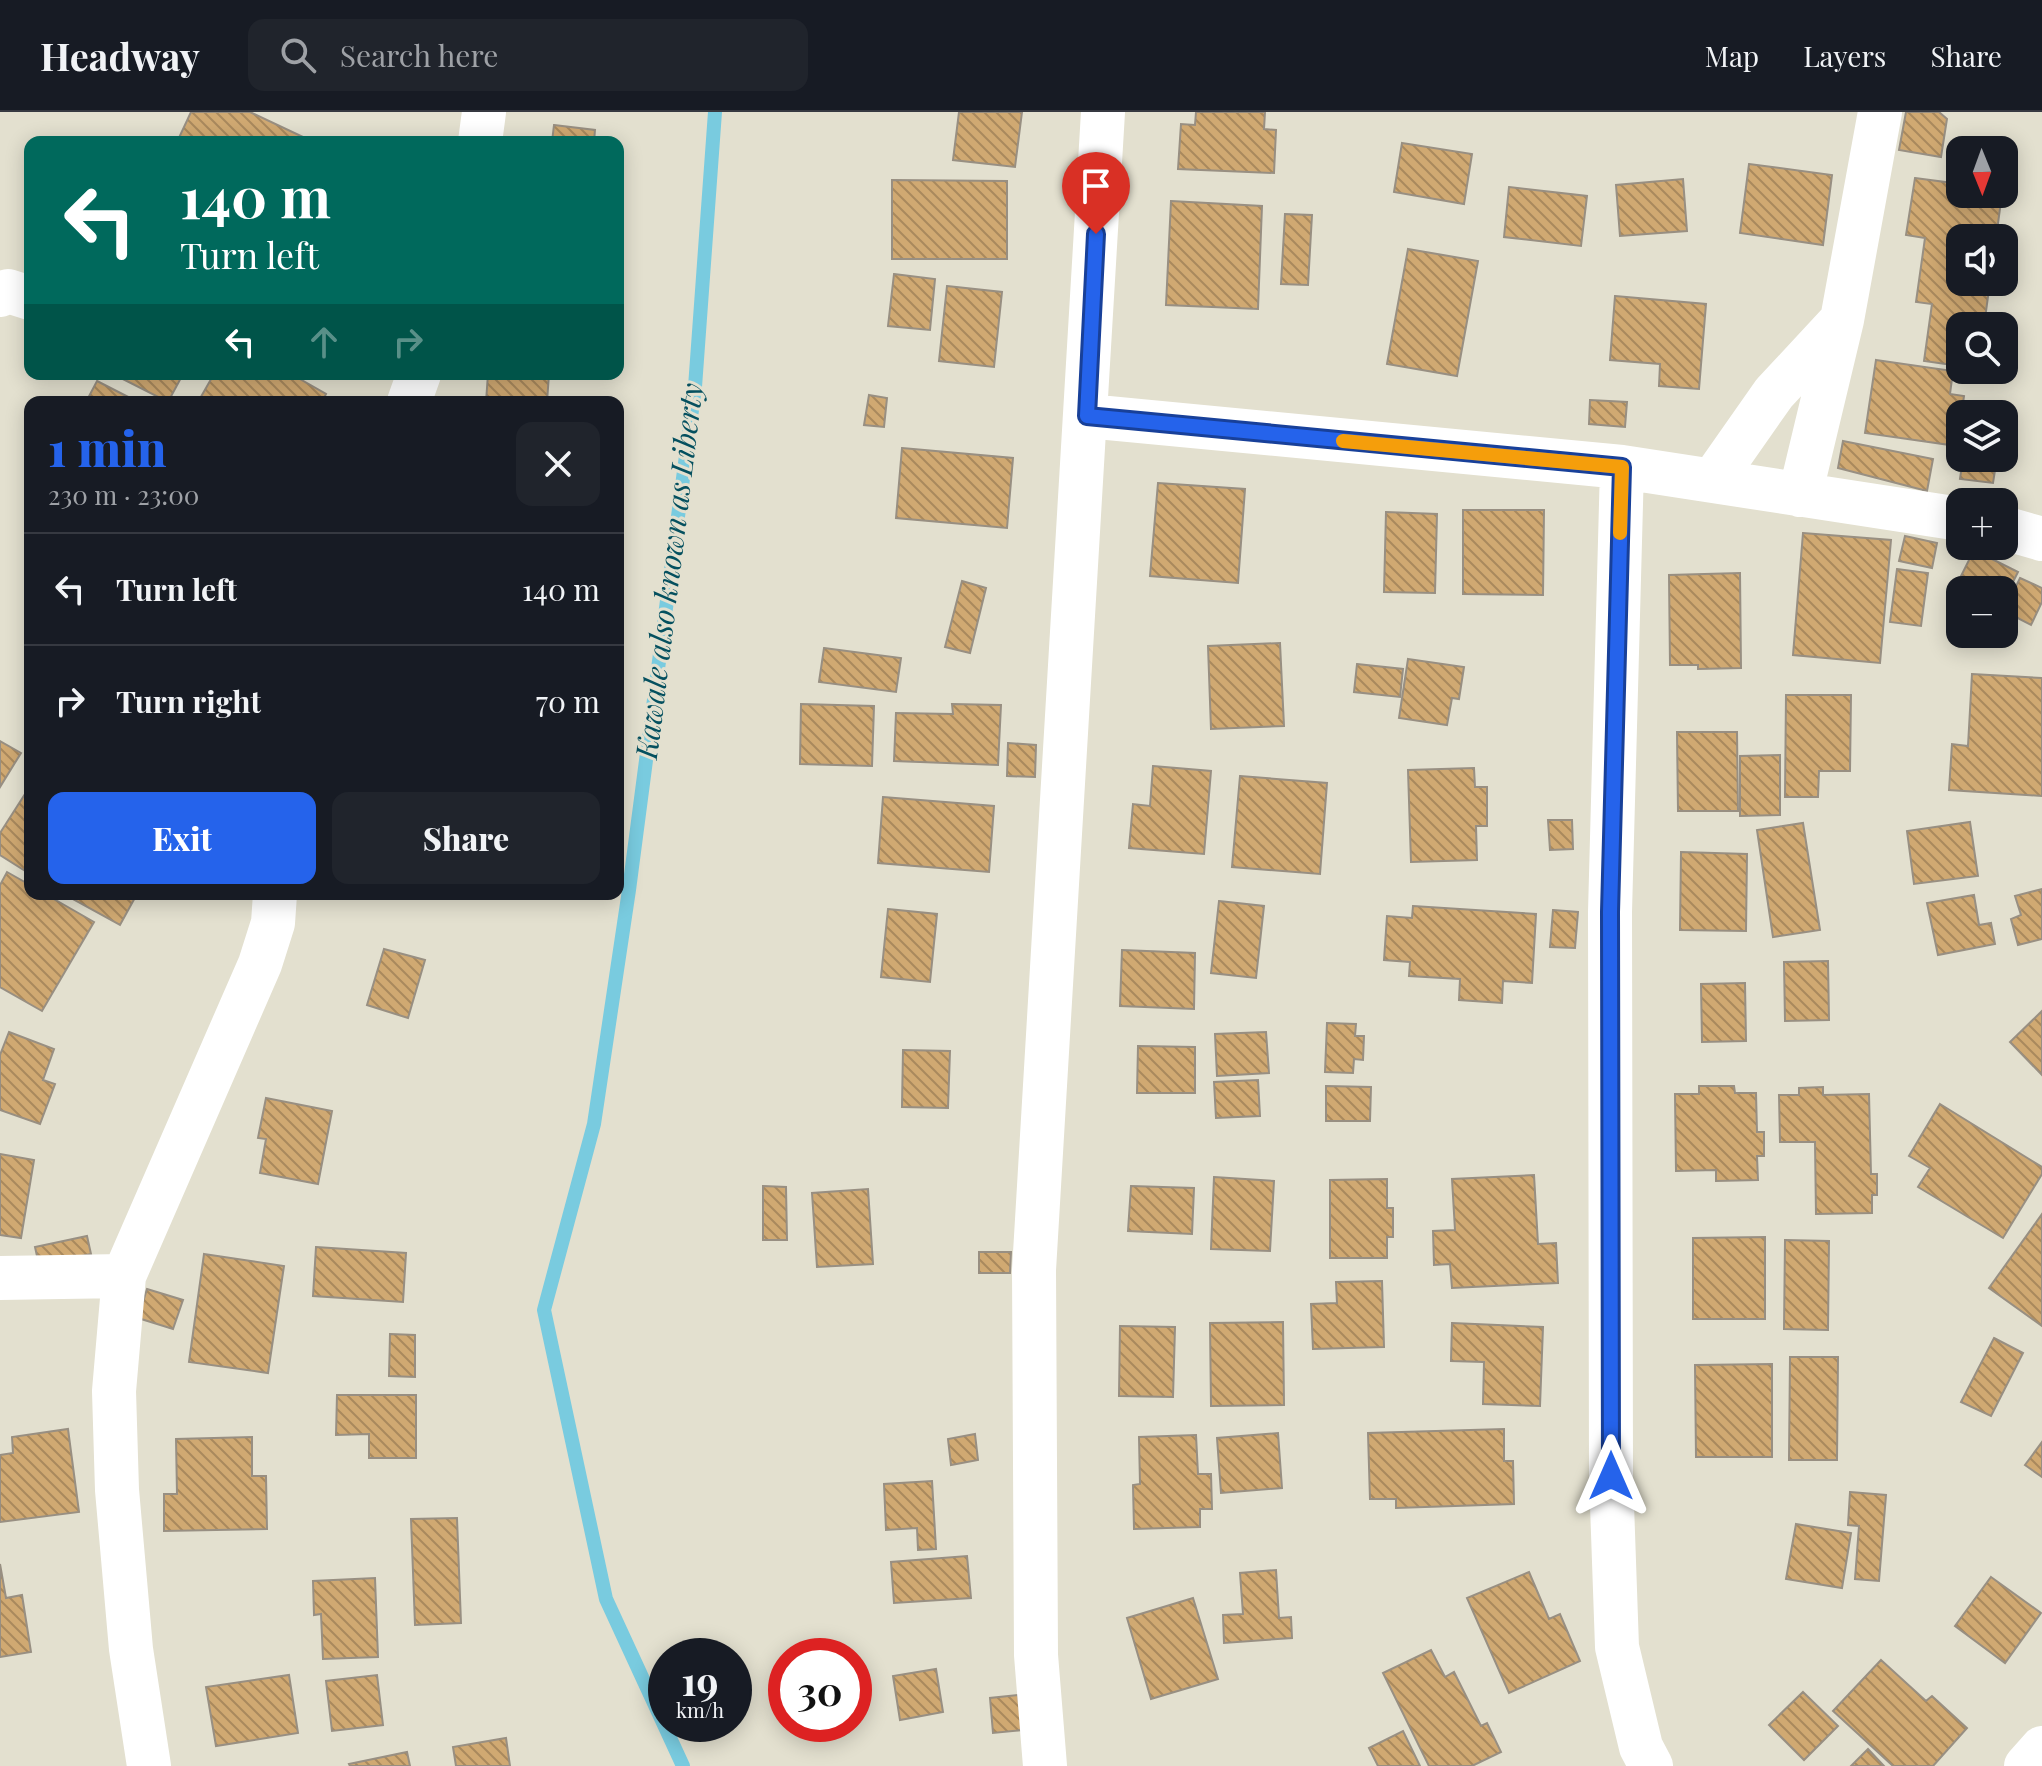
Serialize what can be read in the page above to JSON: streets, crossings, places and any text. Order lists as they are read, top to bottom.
{
  "water": ["Kawale also known as Liberty"],
  "north": "bottom",
  "page": {
    "header": "Headway",
    "search": "Search here",
    "nav": ["Map", "Layers", "Share"],
    "map_buttons": ["+", "−"],
    "turn": ["140 m", "Turn left"],
    "heading": ["1 min", "230 m · 23:00"],
    "list": [
      {
        "name": "Turn left",
        "value": "140 m"
      },
      {
        "name": "Turn right",
        "value": "70 m"
      }
    ],
    "buttons": ["Exit", "Share"],
    "speed": "19 km/h",
    "limit": "30"
  }
}
